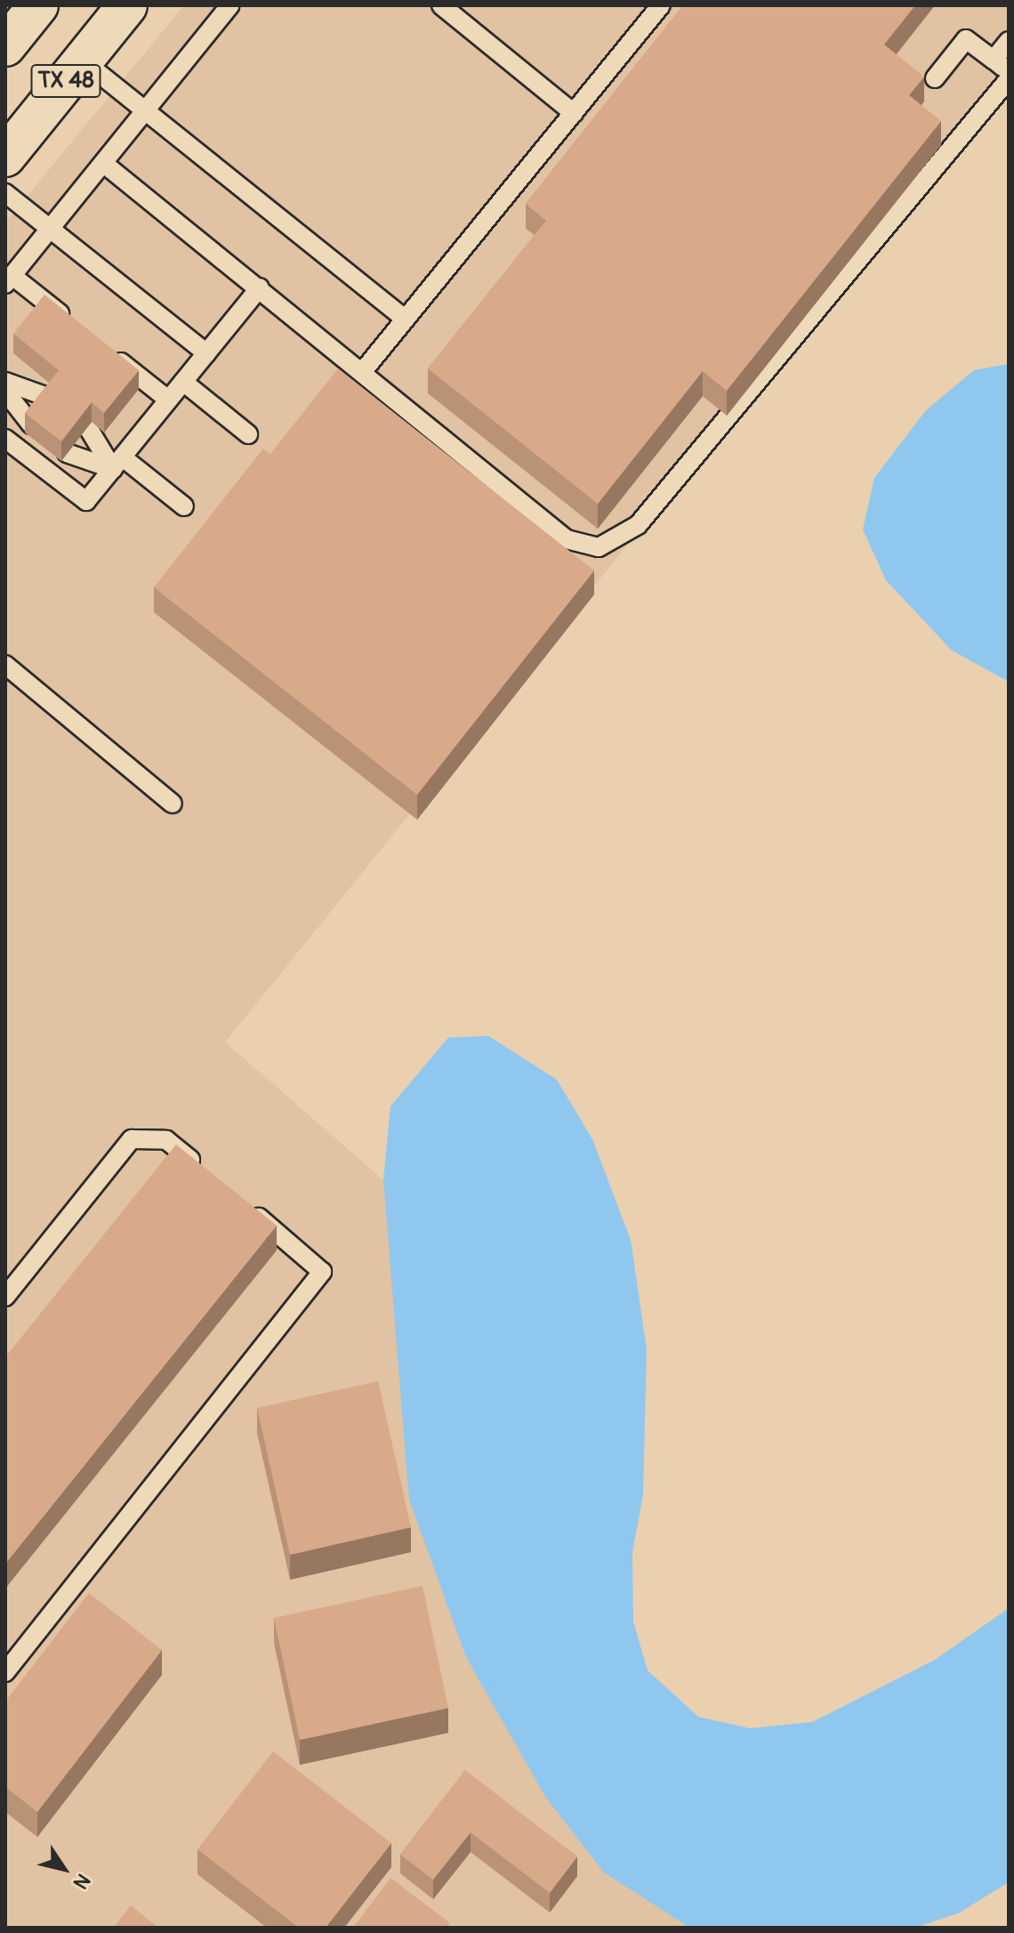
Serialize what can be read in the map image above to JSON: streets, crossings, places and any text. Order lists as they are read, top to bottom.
{
  "streets": {
    "main road": ["TX 48"]
  },
  "north": "bottom right"
}
